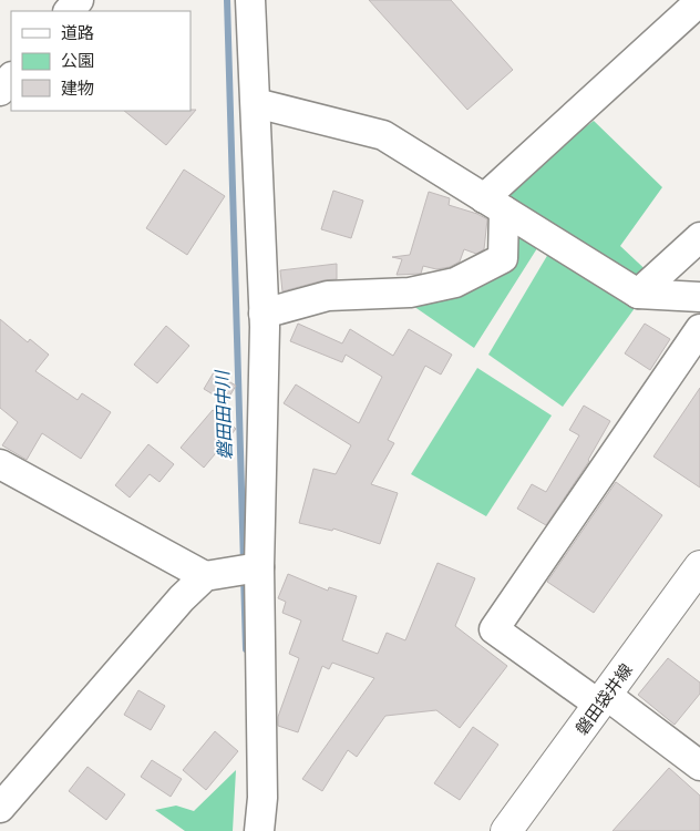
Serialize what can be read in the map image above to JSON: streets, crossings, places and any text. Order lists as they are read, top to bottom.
{
  "streets": {
    "main road": ["磐田袋井線"]
  },
  "water": ["磐田田中川"],
  "legend": ["道路", "公園", "建物"]
}
